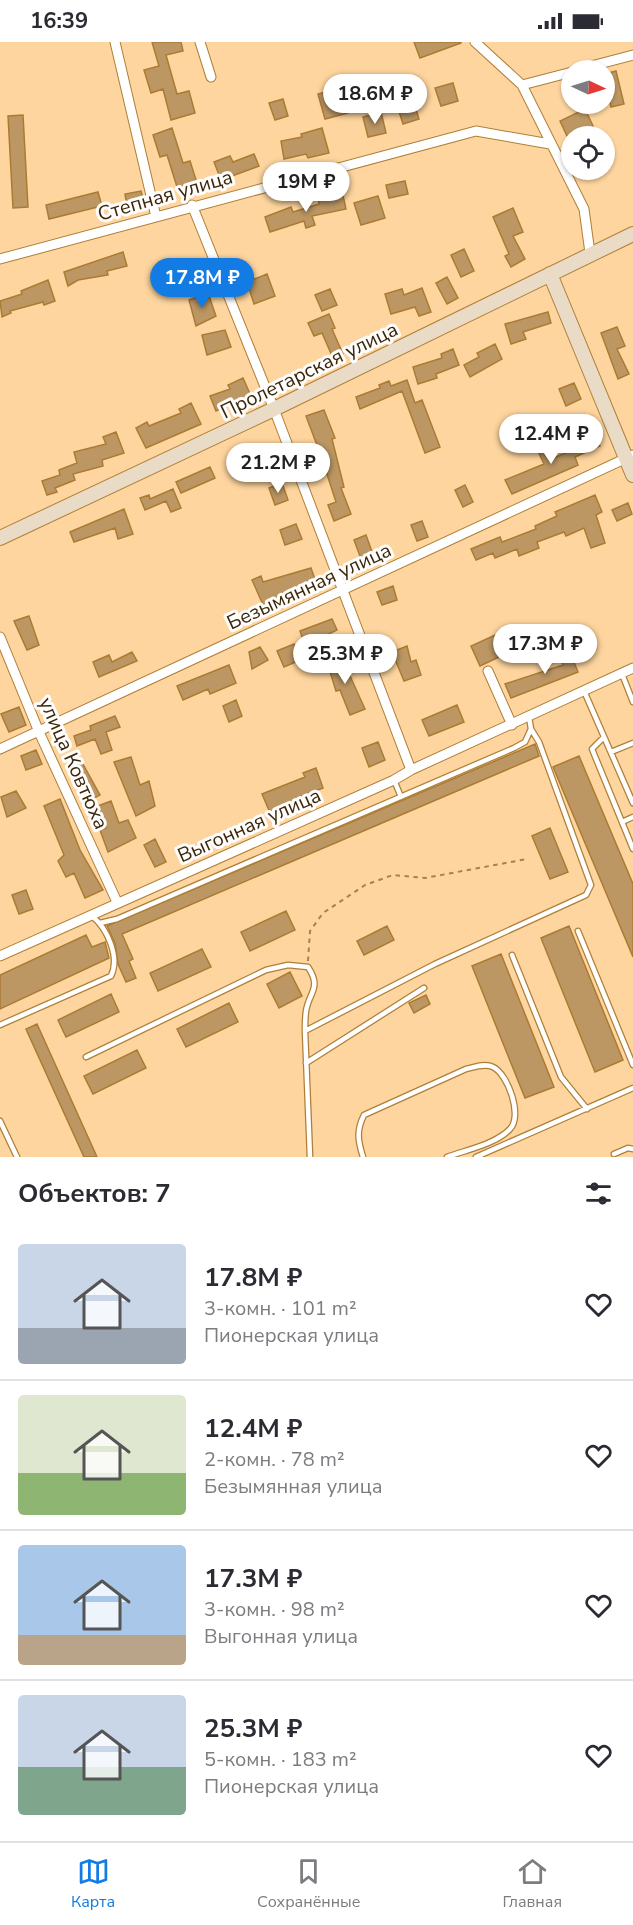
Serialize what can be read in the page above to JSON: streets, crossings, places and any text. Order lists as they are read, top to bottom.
{
  "streets": {
    "street": [
      "Степная улица",
      "Пролетарская улица",
      "Безымянная улица",
      "улица Ковтюха",
      "Выгонная улица"
    ]
  },
  "crossings": [
    ["Безымянная улица", "улица Ковтюха"],
    ["улица Ковтюха", "Выгонная улица"]
  ],
  "north": "right",
  "page": {
    "status": "16:39",
    "price": [
      "18.6M ₽",
      "19M ₽",
      "17.8M ₽",
      "12.4M ₽",
      "21.2M ₽",
      "17.3M ₽",
      "25.3M ₽"
    ],
    "heading": "Объектов: 7",
    "list": [
      {
        "name": "17.8M ₽",
        "note": "3-комн. · 101 m² · Пионерская улица"
      },
      {
        "name": "12.4M ₽",
        "note": "2-комн. · 78 m² · Безымянная улица"
      },
      {
        "name": "17.3M ₽",
        "note": "3-комн. · 98 m² · Выгонная улица"
      },
      {
        "name": "25.3M ₽",
        "note": "5-комн. · 183 m² · Пионерская улица"
      }
    ],
    "tabs": ["Карта", "Сохранённые", "Главная"]
  }
}
